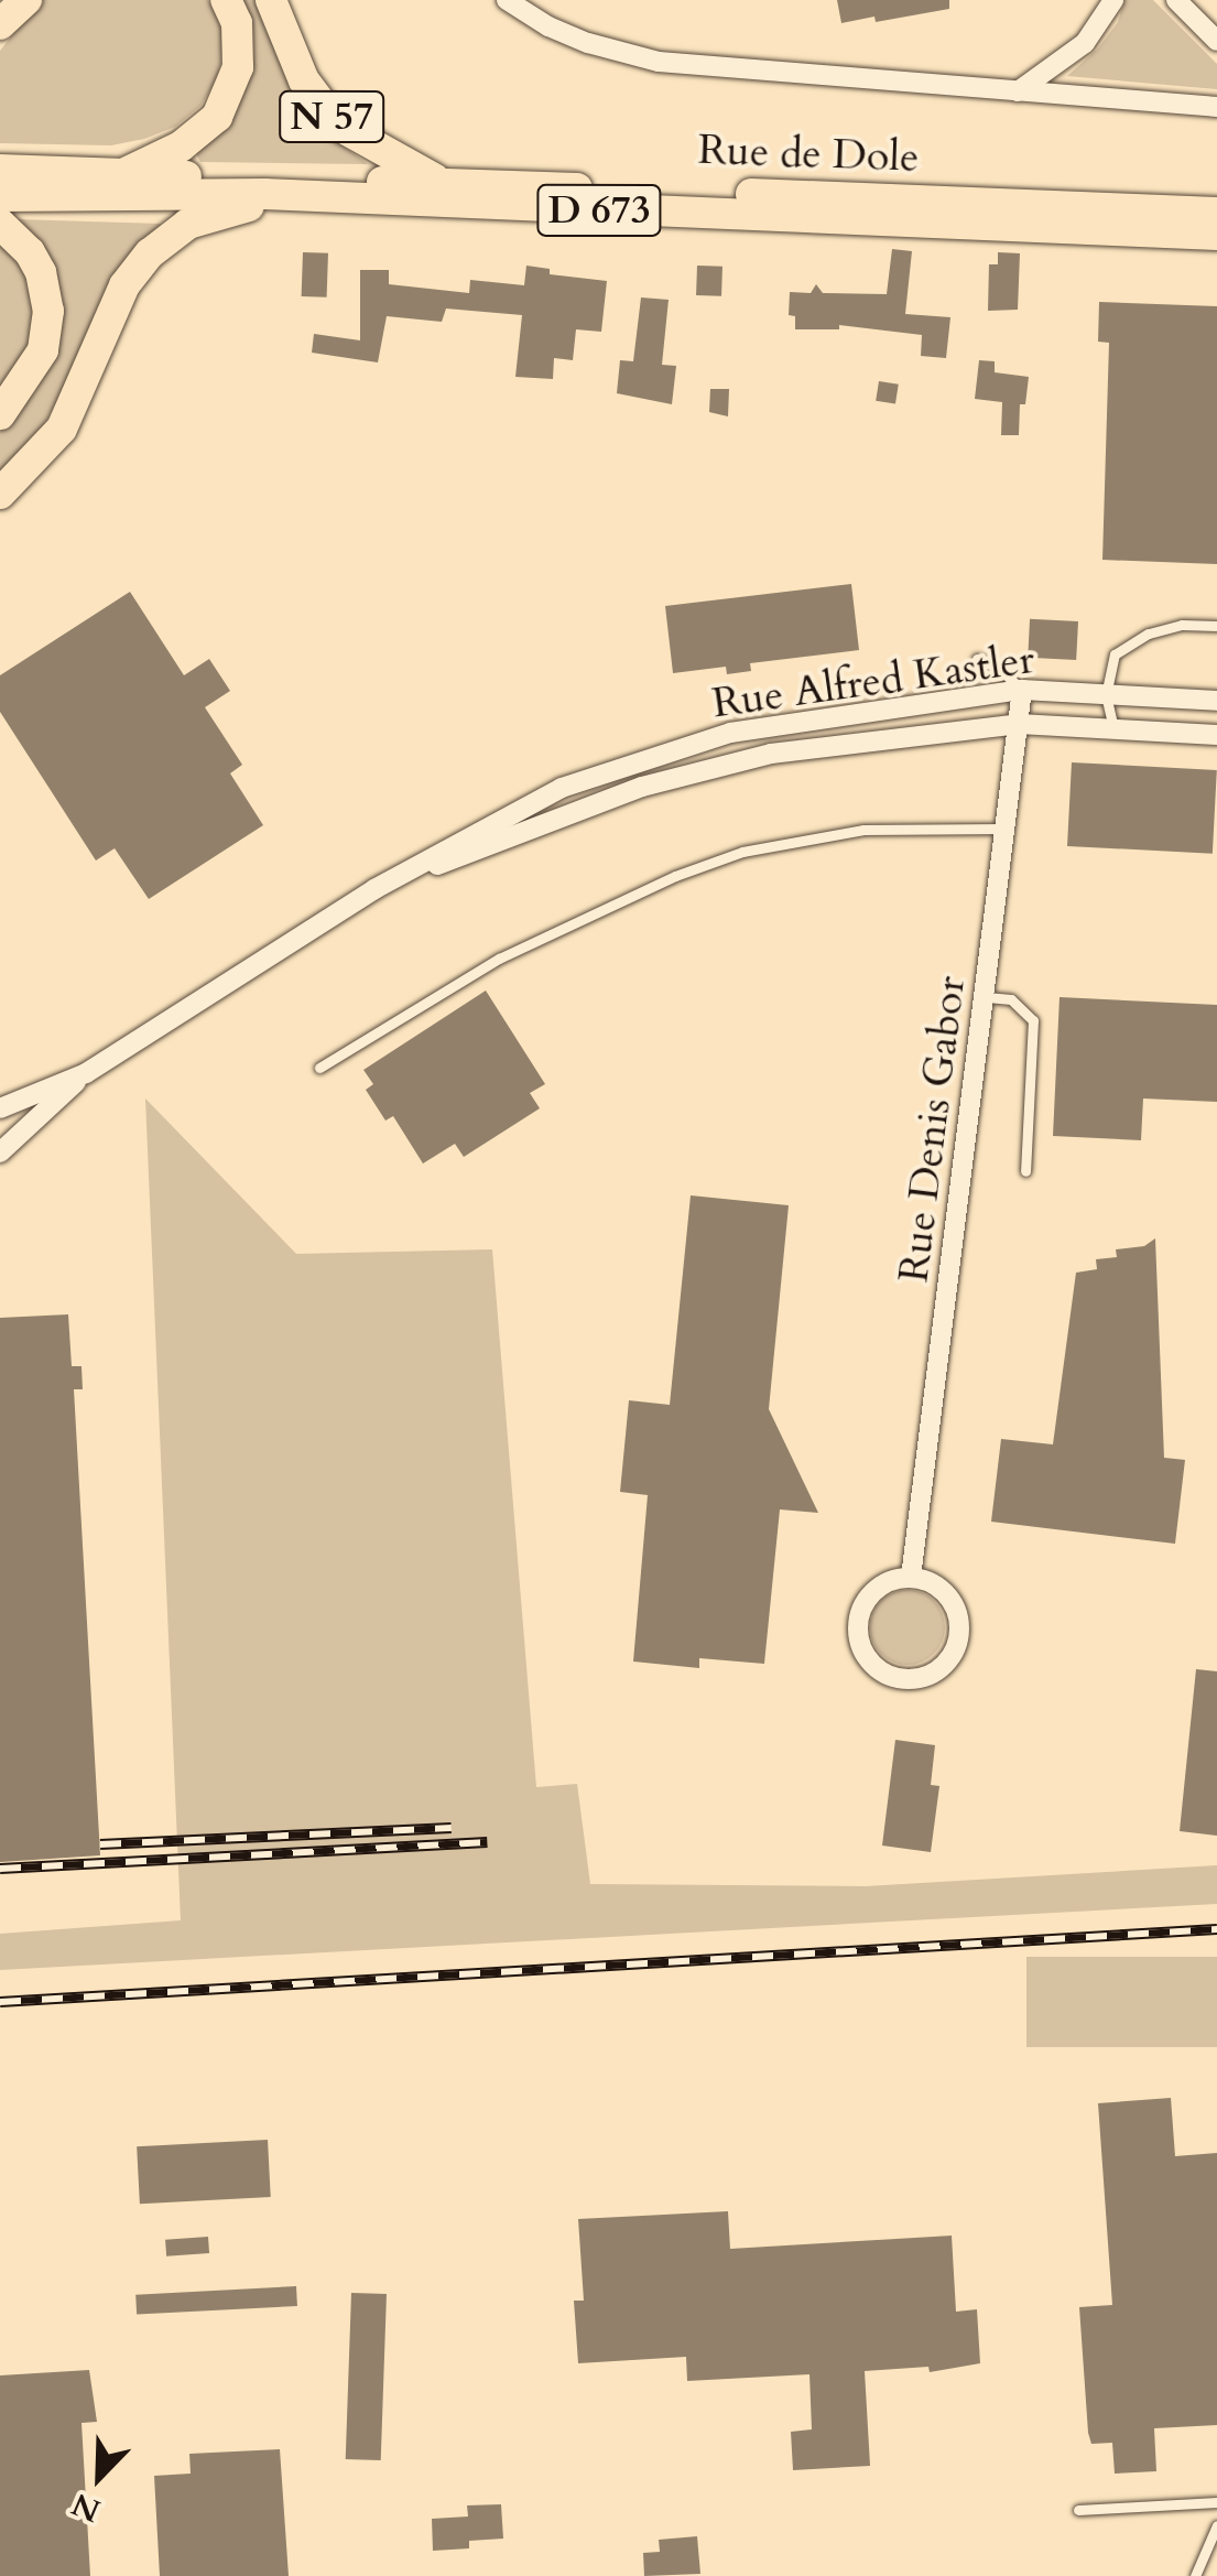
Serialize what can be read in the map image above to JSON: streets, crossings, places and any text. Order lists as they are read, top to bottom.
{
  "streets": {
    "main road": ["N 57", "Rue de Dole", "D 673"],
    "street": ["Rue Alfred Kastler", "Rue Denis Gabor"]
  },
  "crossings": [
    ["N 57", "Rue de Dole"],
    ["Rue Alfred Kastler", "Rue Denis Gabor"]
  ],
  "north": "bottom left"
}
